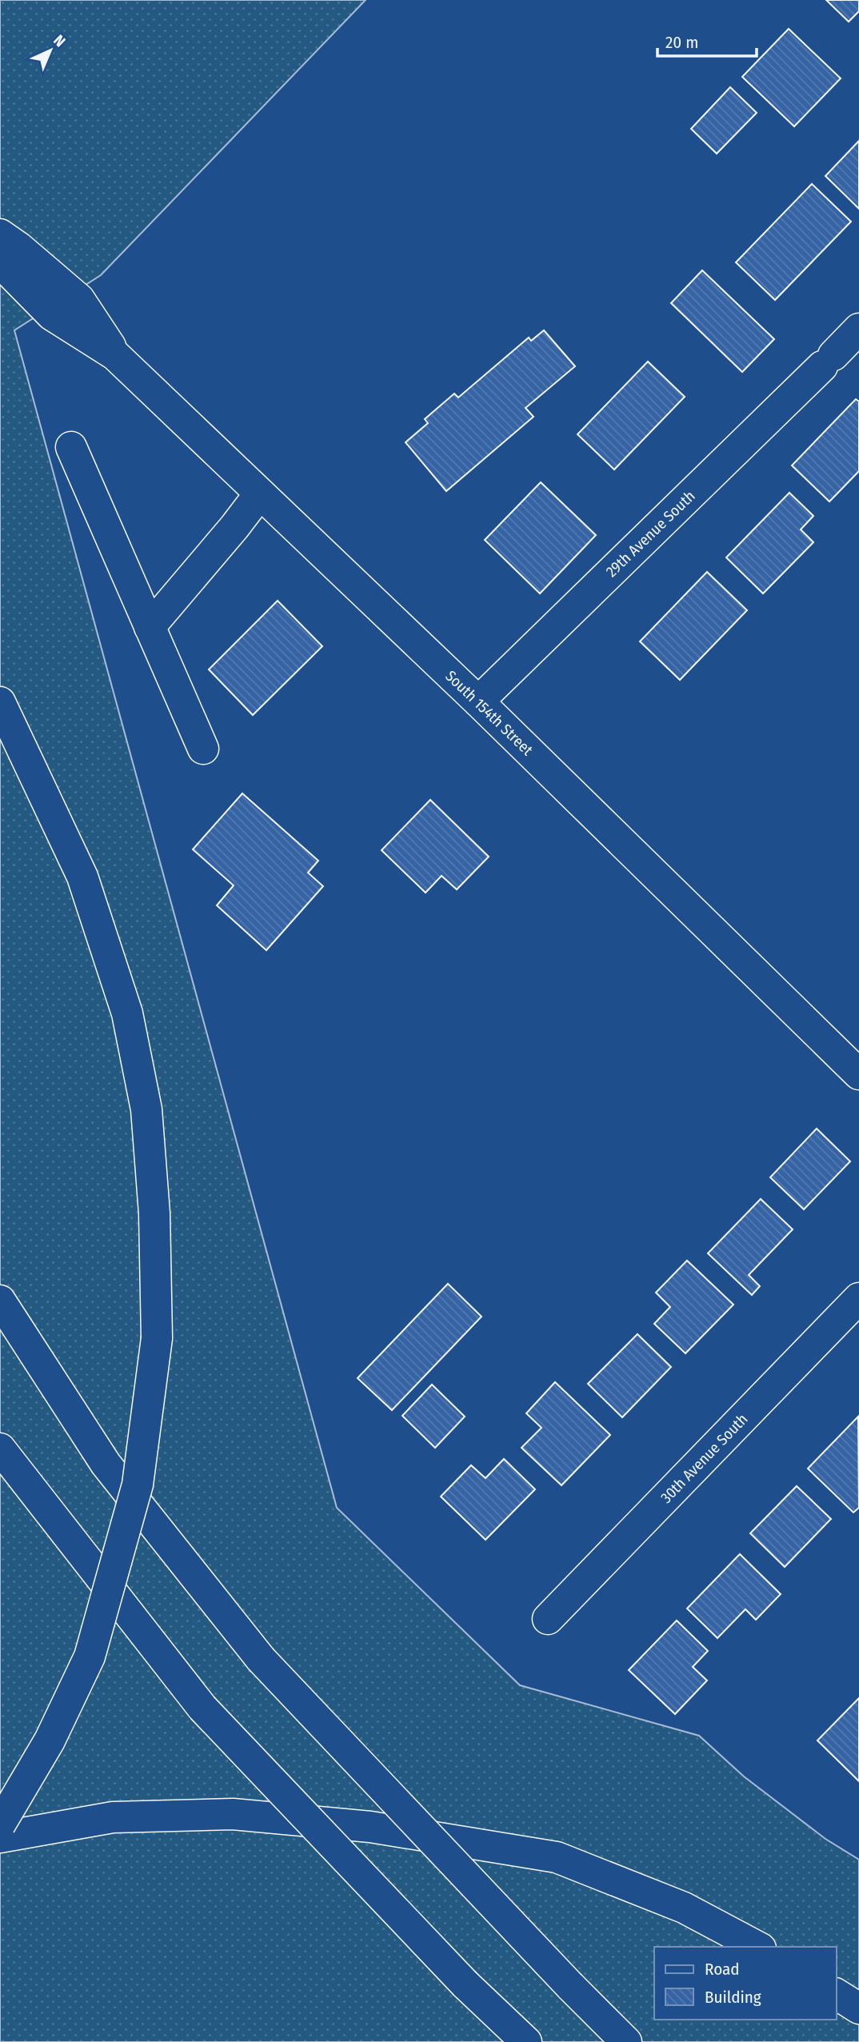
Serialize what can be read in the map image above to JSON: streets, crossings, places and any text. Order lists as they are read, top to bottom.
{
  "streets": {
    "main road": ["29th Avenue South", "South 154th Street", "30th Avenue South"]
  },
  "crossings": [
    ["29th Avenue South", "South 154th Street"]
  ],
  "legend": ["Road", "Building"],
  "scale_bar": "20 m",
  "north": "top right"
}
